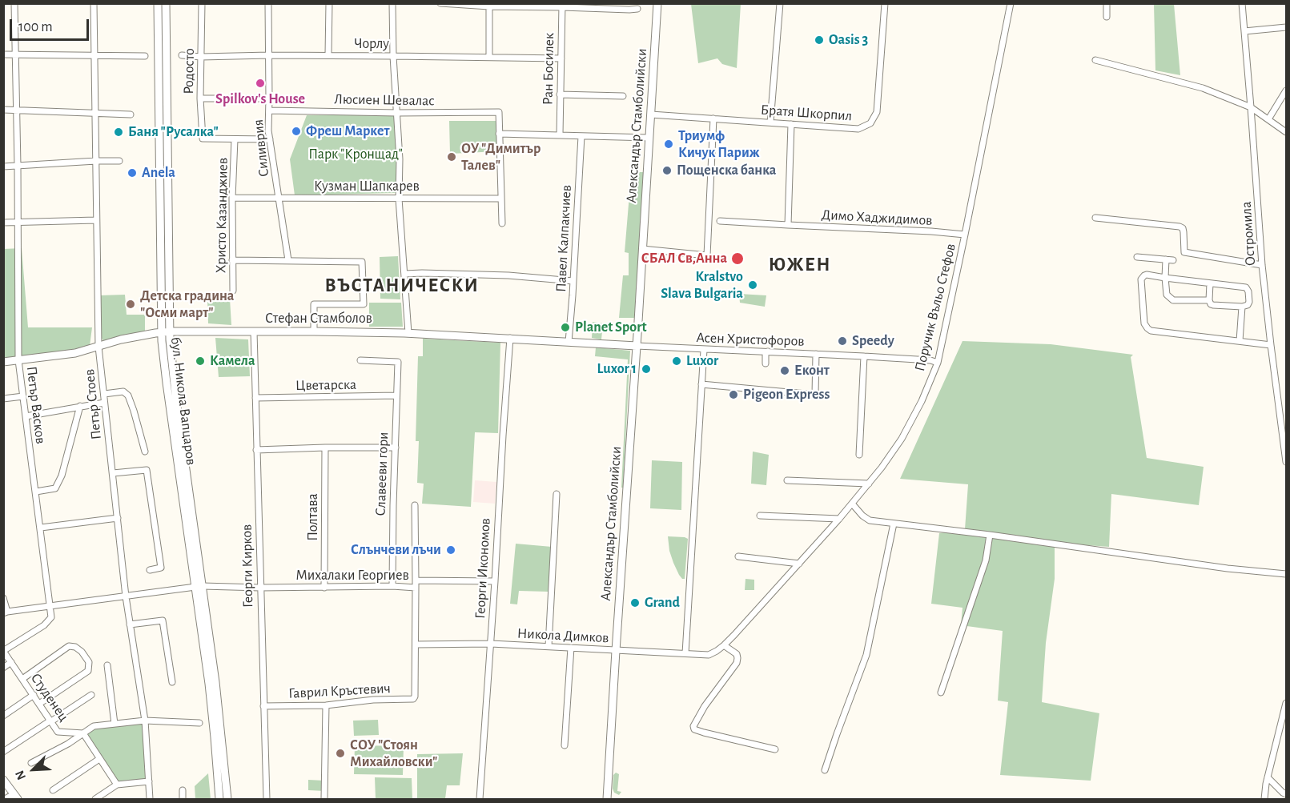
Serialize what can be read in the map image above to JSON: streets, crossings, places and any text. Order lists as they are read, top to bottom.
{
  "streets": {
    "street": [
      "Чорлу",
      "Ран Босилек",
      "Родосто",
      "Люсиен Шевалас",
      "Братя Шкорпил",
      "Александър Стамболийски",
      "Силиврия",
      "Кузман Шапкарев",
      "Христо Казанджиев",
      "Димо Хаджидимов",
      "Остромила",
      "Павел Калпакчиев",
      "Поручик Въльо Стефов",
      "Стефан Стамболов",
      "Асен Христофоров",
      "Цветарска",
      "бул. Никола Вапцаров",
      "Петър Стоев",
      "Петър Васков",
      "Славееви гори",
      "Полтава",
      "Георги Кирков",
      "Георги Икономов",
      "Михалаки Георгиев",
      "Никола Димков",
      "Гаврил Кръстевич",
      "Студенец"
    ]
  },
  "crossings": [
    ["Чорлу", "Ран Босилек"],
    ["Чорлу", "Родосто"],
    ["Чорлу", "Силиврия"],
    ["Родосто", "Христо Казанджиев"],
    ["Люсиен Шевалас", "Силиврия"],
    ["Братя Шкорпил", "Александър Стамболийски"],
    ["Александър Стамболийски", "Стефан Стамболов"],
    ["Александър Стамболийски", "Асен Христофоров"],
    ["Александър Стамболийски", "Никола Димков"],
    ["Силиврия", "Кузман Шапкарев"],
    ["Кузман Шапкарев", "Христо Казанджиев"],
    ["Димо Хаджидимов", "Поручик Въльо Стефов"],
    ["Павел Калпакчиев", "Стефан Стамболов"],
    ["Поручик Въльо Стефов", "Асен Христофоров"],
    ["Поручик Въльо Стефов", "Никола Димков"],
    ["Стефан Стамболов", "Асен Христофоров"],
    ["Стефан Стамболов", "бул. Никола Вапцаров"],
    ["Стефан Стамболов", "Петър Стоев"],
    ["Стефан Стамболов", "Петър Васков"],
    ["Стефан Стамболов", "Георги Кирков"],
    ["Стефан Стамболов", "Георги Икономов"],
    ["Цветарска", "Славееви гори"],
    ["Цветарска", "Георги Кирков"],
    ["бул. Никола Вапцаров", "Михалаки Георгиев"],
    ["Петър Стоев", "Михалаки Георгиев"],
    ["Петър Васков", "Михалаки Георгиев"],
    ["Славееви гори", "Михалаки Георгиев"],
    ["Полтава", "Михалаки Георгиев"],
    ["Георги Кирков", "Михалаки Георгиев"],
    ["Георги Кирков", "Гаврил Кръстевич"],
    ["Георги Икономов", "Михалаки Георгиев"],
    ["Георги Икономов", "Никола Димков"],
    ["Никола Димков", "Гаврил Кръстевич"]
  ],
  "districts": ["ЮЖЕН", "ВЪСТАНИЧЕСКИ"],
  "parks": ["Парк \"Кронщад\""],
  "places": [
    "Oasis 3",
    "Spilkov's House",
    "Фреш Маркет",
    "Баня \"Русалка\"",
    "Триумф Кичук Париж",
    "ОУ \"Димитър Талев\"",
    "Пощенска банка",
    "Anela",
    "СБАЛ Св,Анна",
    "Kralstvo Slava Bulgaria",
    "Детска градина \"Осми март\"",
    "Planet Sport",
    "Speedy",
    "Камела",
    "Luxor",
    "Luxor 1",
    "Еконт",
    "Pigeon Express",
    "Слънчеви лъчи",
    "Grand",
    "СОУ \"Стоян Михайловски\""
  ],
  "scale_bar": "100 m",
  "north": "bottom left"
}
